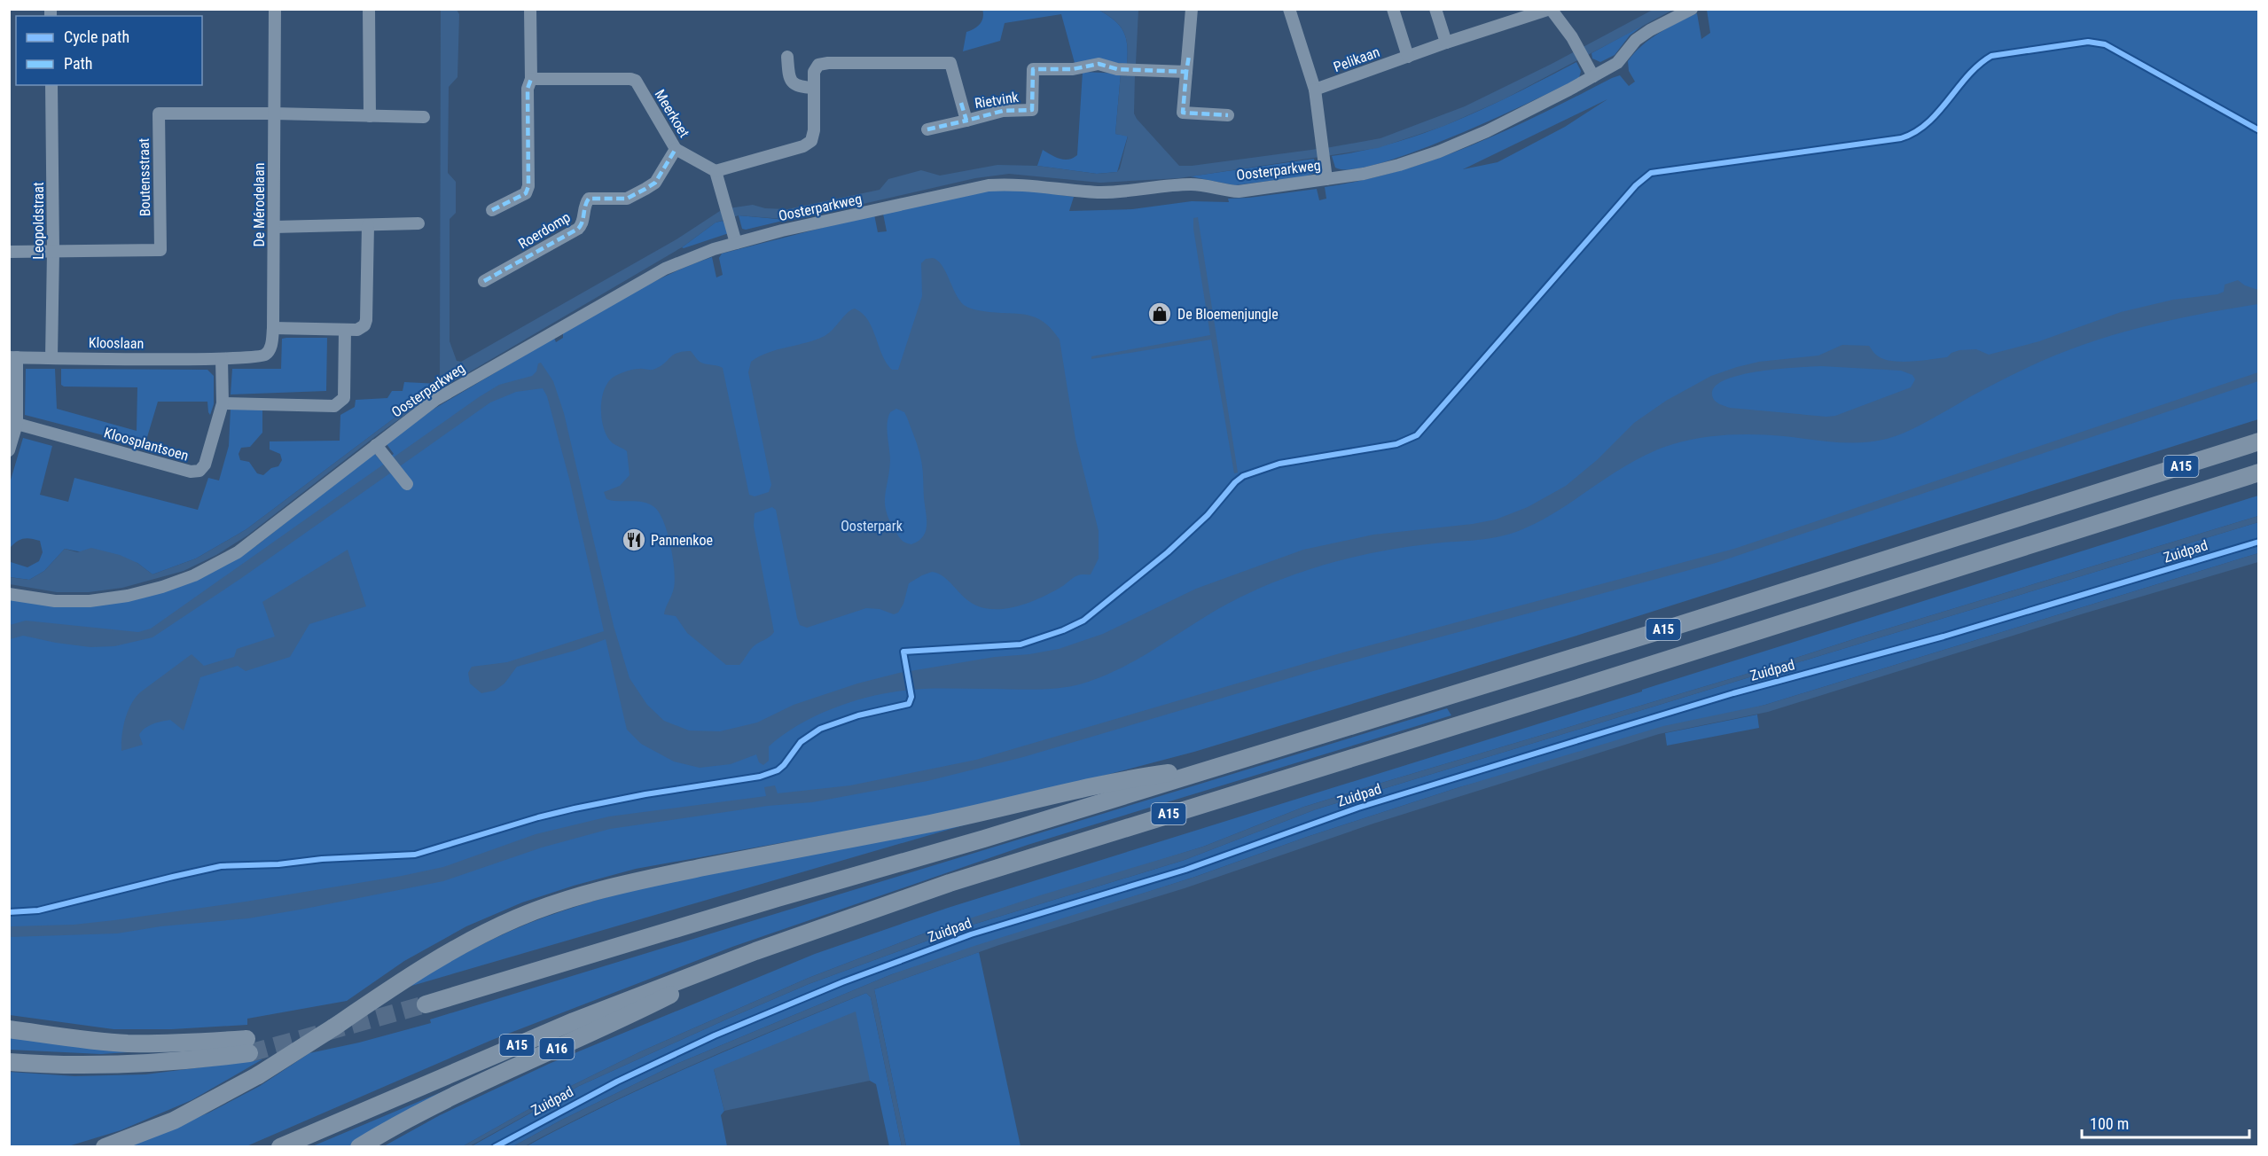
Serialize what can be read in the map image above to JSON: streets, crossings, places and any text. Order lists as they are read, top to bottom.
{
  "streets": {
    "highway": ["A15", "A16"],
    "street": [
      "Pelikaan",
      "Rietvink",
      "Meerkoet",
      "Oosterparkweg",
      "Boutensstraat",
      "De Mérodelaan",
      "Leopoldstraat",
      "Roerdomp",
      "Klooslaan",
      "Kloosplantsoen"
    ],
    "cycle path": ["Zuidpad"]
  },
  "crossings": [
    ["Pelikaan", "Oosterparkweg"],
    ["Rietvink", "Meerkoet"],
    ["Meerkoet", "Roerdomp"],
    ["Boutensstraat", "De Mérodelaan"],
    ["Boutensstraat", "Leopoldstraat"],
    ["De Mérodelaan", "Klooslaan"],
    ["De Mérodelaan", "Kloosplantsoen"],
    ["Leopoldstraat", "Klooslaan"],
    ["Klooslaan", "Kloosplantsoen"],
    ["A15", "A16"]
  ],
  "parks": ["Oosterpark"],
  "places": {
    "shop": ["De Bloemenjungle"],
    "restaurant": ["Pannenkoe"]
  },
  "legend": ["Cycle path", "Path"],
  "scale_bar": "100 m"
}
